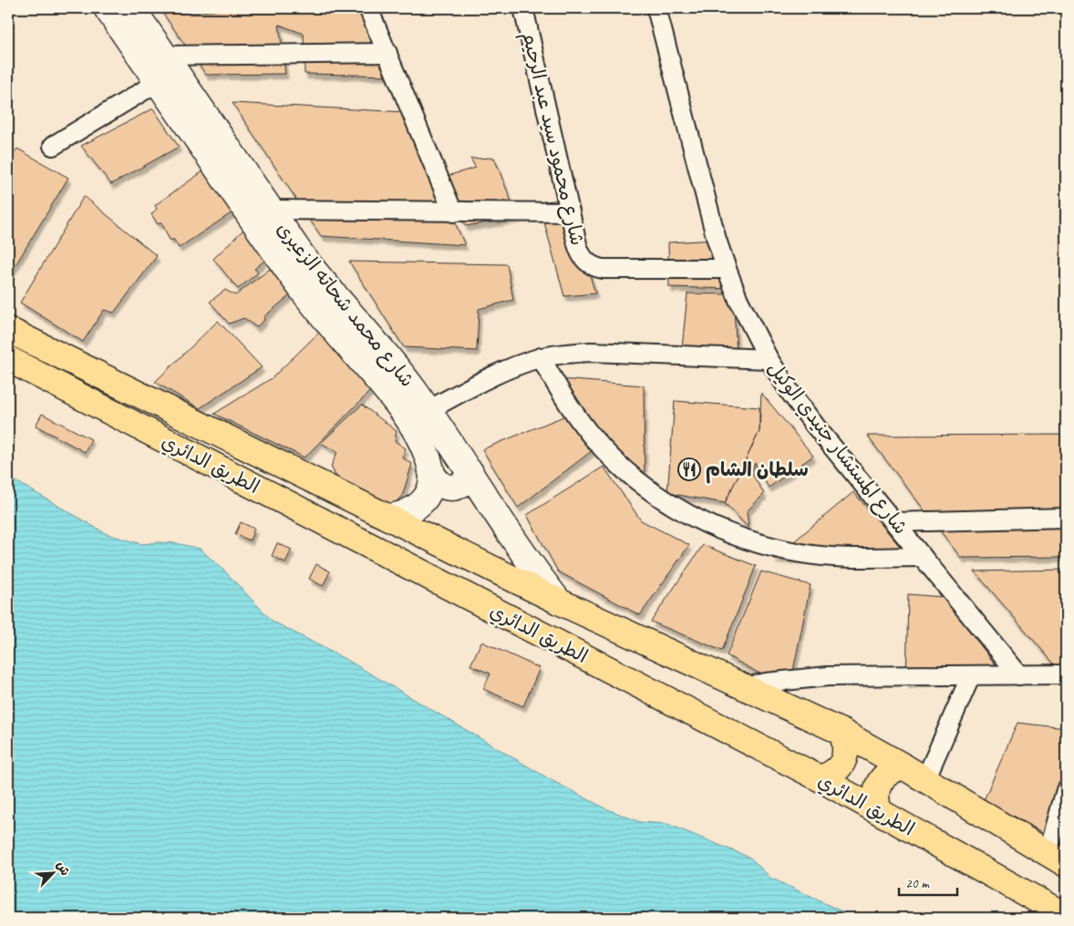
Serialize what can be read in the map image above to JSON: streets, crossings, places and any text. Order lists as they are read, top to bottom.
{
  "streets": {
    "highway": ["الطريق الدائري"],
    "street": ["شارع محمود سيد عبد الرحيم", "شارع محمد شحاته الزعيرى", "شارع المستشار جنيدي الوكيل"]
  },
  "crossings": [
    ["شارع محمود سيد عبد الرحيم", "شارع المستشار جنيدي الوكيل"],
    ["شارع محمد شحاته الزعيرى", "الطريق الدائري"]
  ],
  "places": {
    "restaurant": ["سلطان الشام"]
  },
  "scale_bar": "20 m",
  "north": "top right"
}
